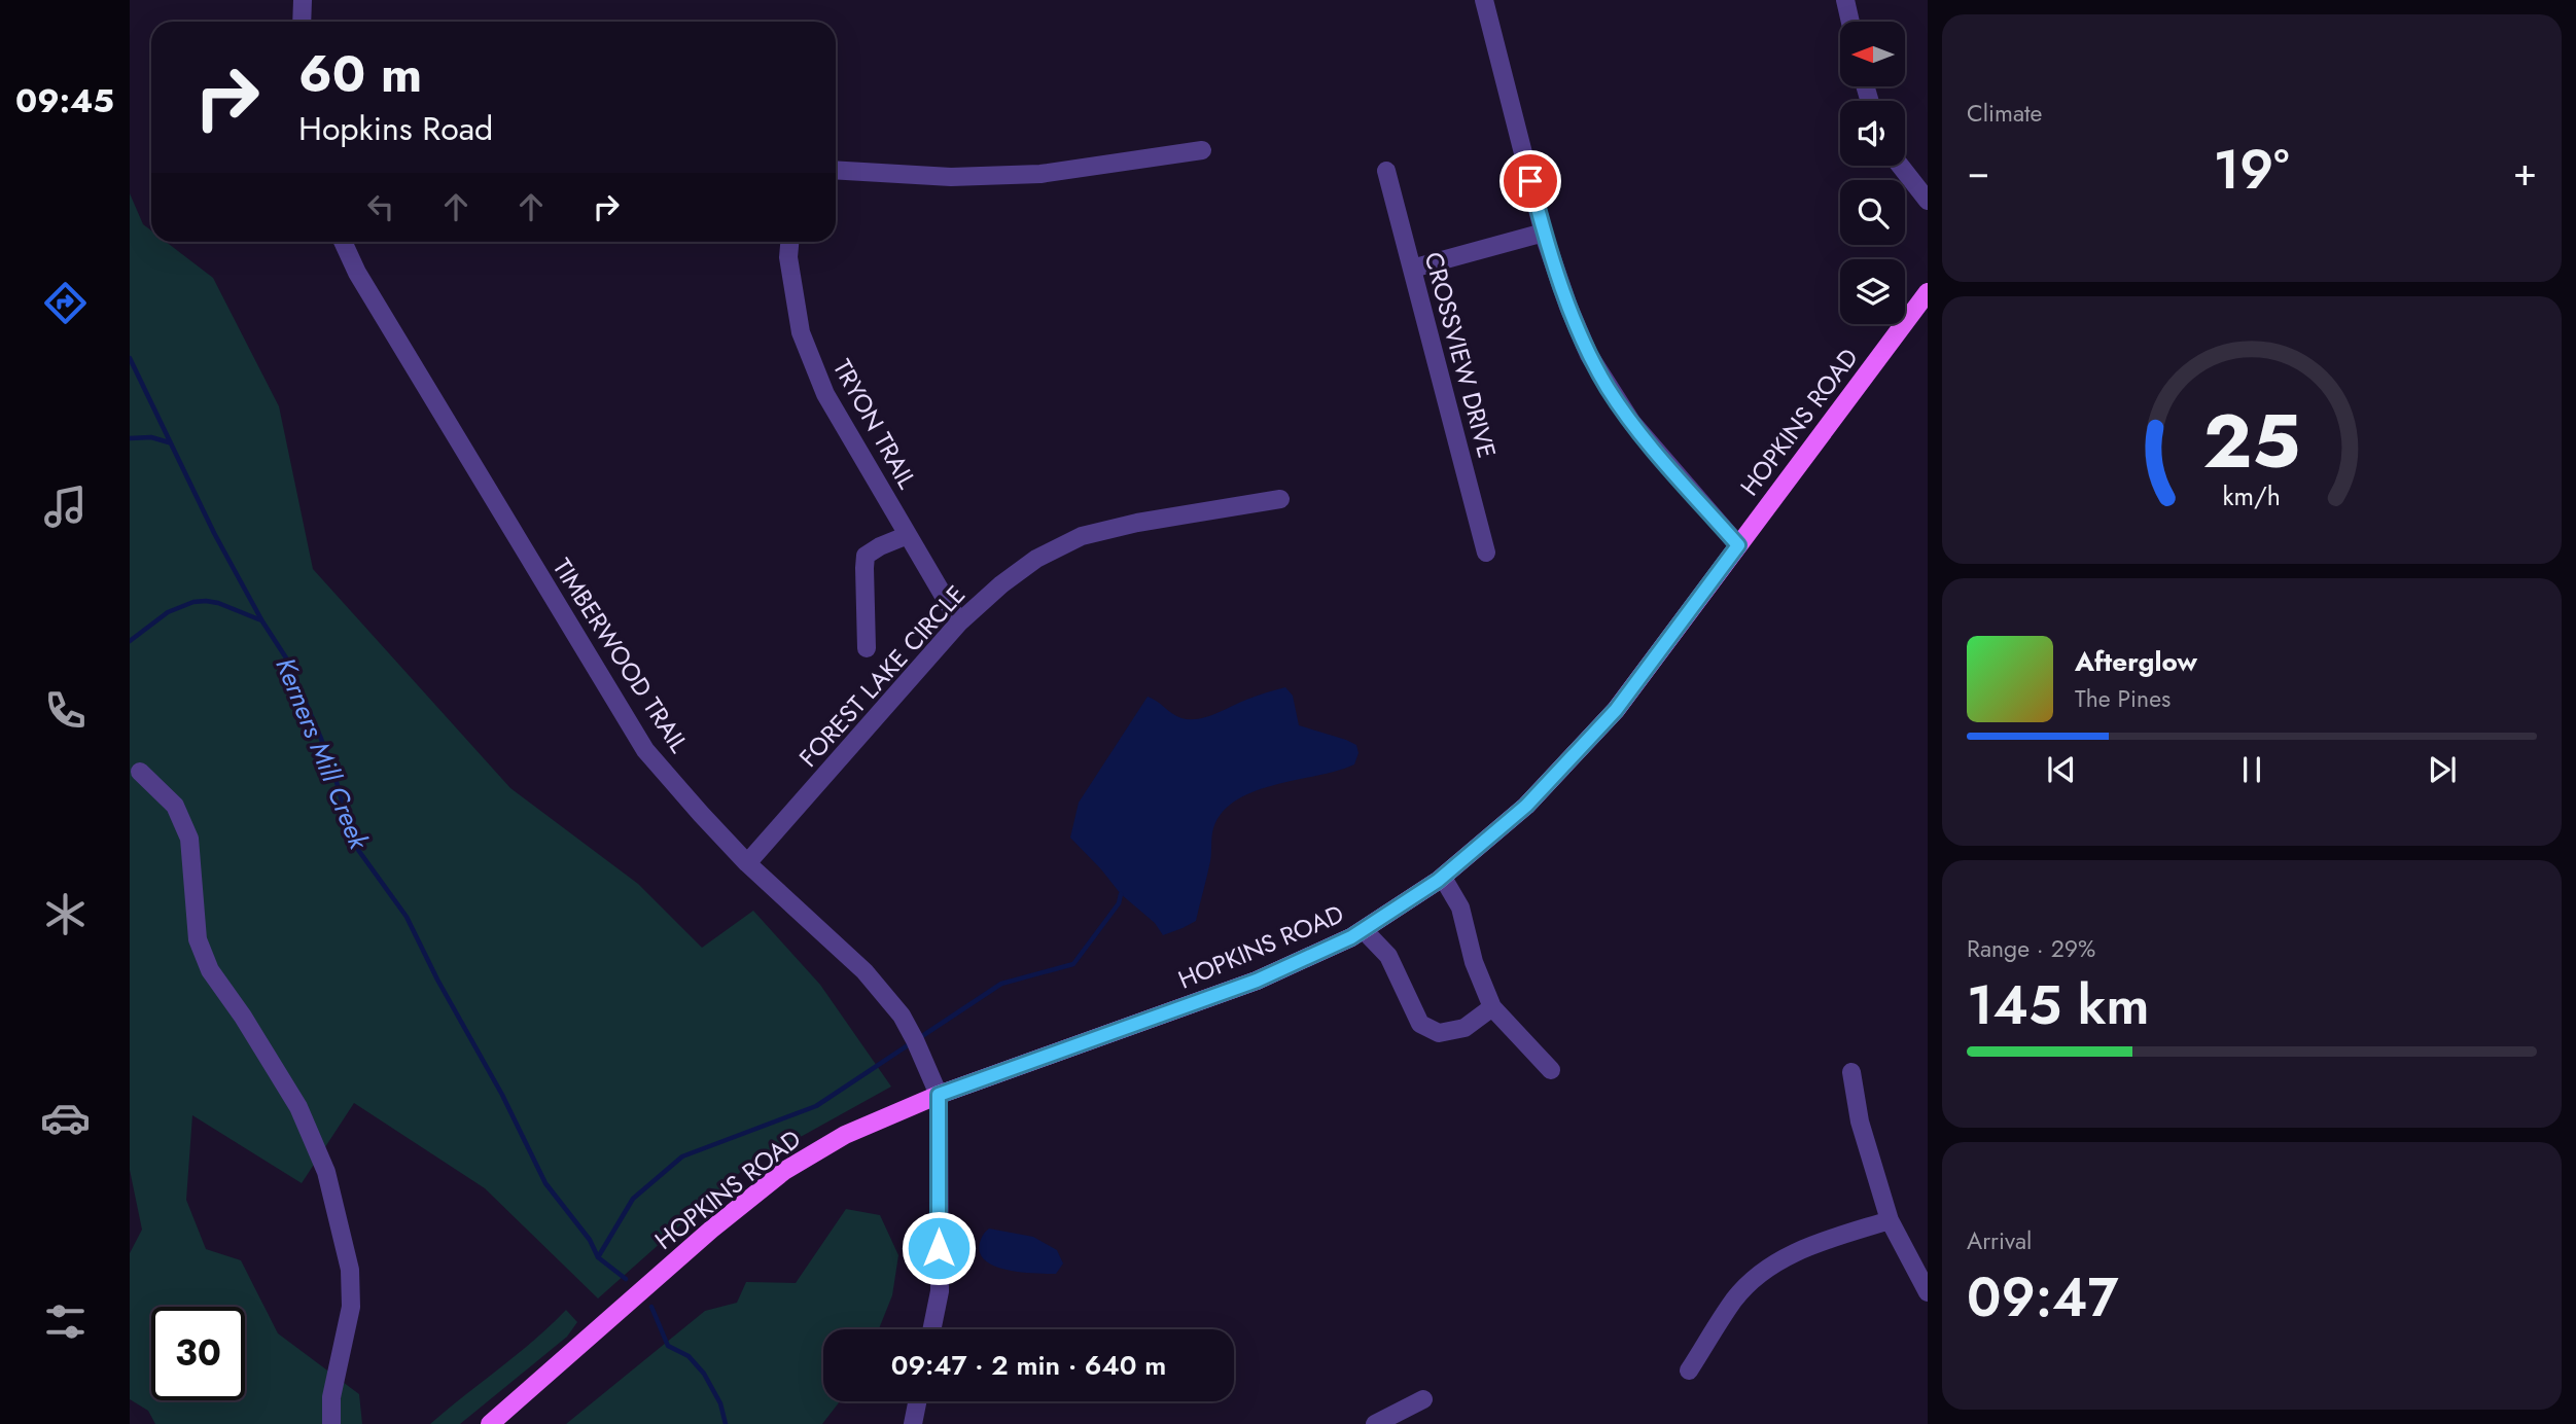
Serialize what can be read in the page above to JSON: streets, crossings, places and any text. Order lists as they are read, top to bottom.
{
  "streets": {
    "main road": ["HOPKINS ROAD"],
    "street": [
      "CROSSVIEW DRIVE",
      "TRYON TRAIL",
      "TIMBERWOOD TRAIL",
      "FOREST LAKE CIRCLE"
    ]
  },
  "crossings": [
    ["HOPKINS ROAD", "TIMBERWOOD TRAIL"],
    ["TRYON TRAIL", "FOREST LAKE CIRCLE"],
    ["TIMBERWOOD TRAIL", "FOREST LAKE CIRCLE"]
  ],
  "water": ["Kerners Mill Creek"],
  "north": "left",
  "page": {
    "tabs": "09:45",
    "tile": [
      "Climate",
      ["Range · 29%", "145 km"],
      ["Arrival", "09:47"]
    ],
    "turn": ["60 m", "Hopkins Road"],
    "heat": ["−", "19°", "+"],
    "song": ["Afterglow", "The Pines"],
    "limit": "30",
    "trip": "09:47 · 2 min · 640 m",
    "gauge": ["25", "km/h"]
  }
}
